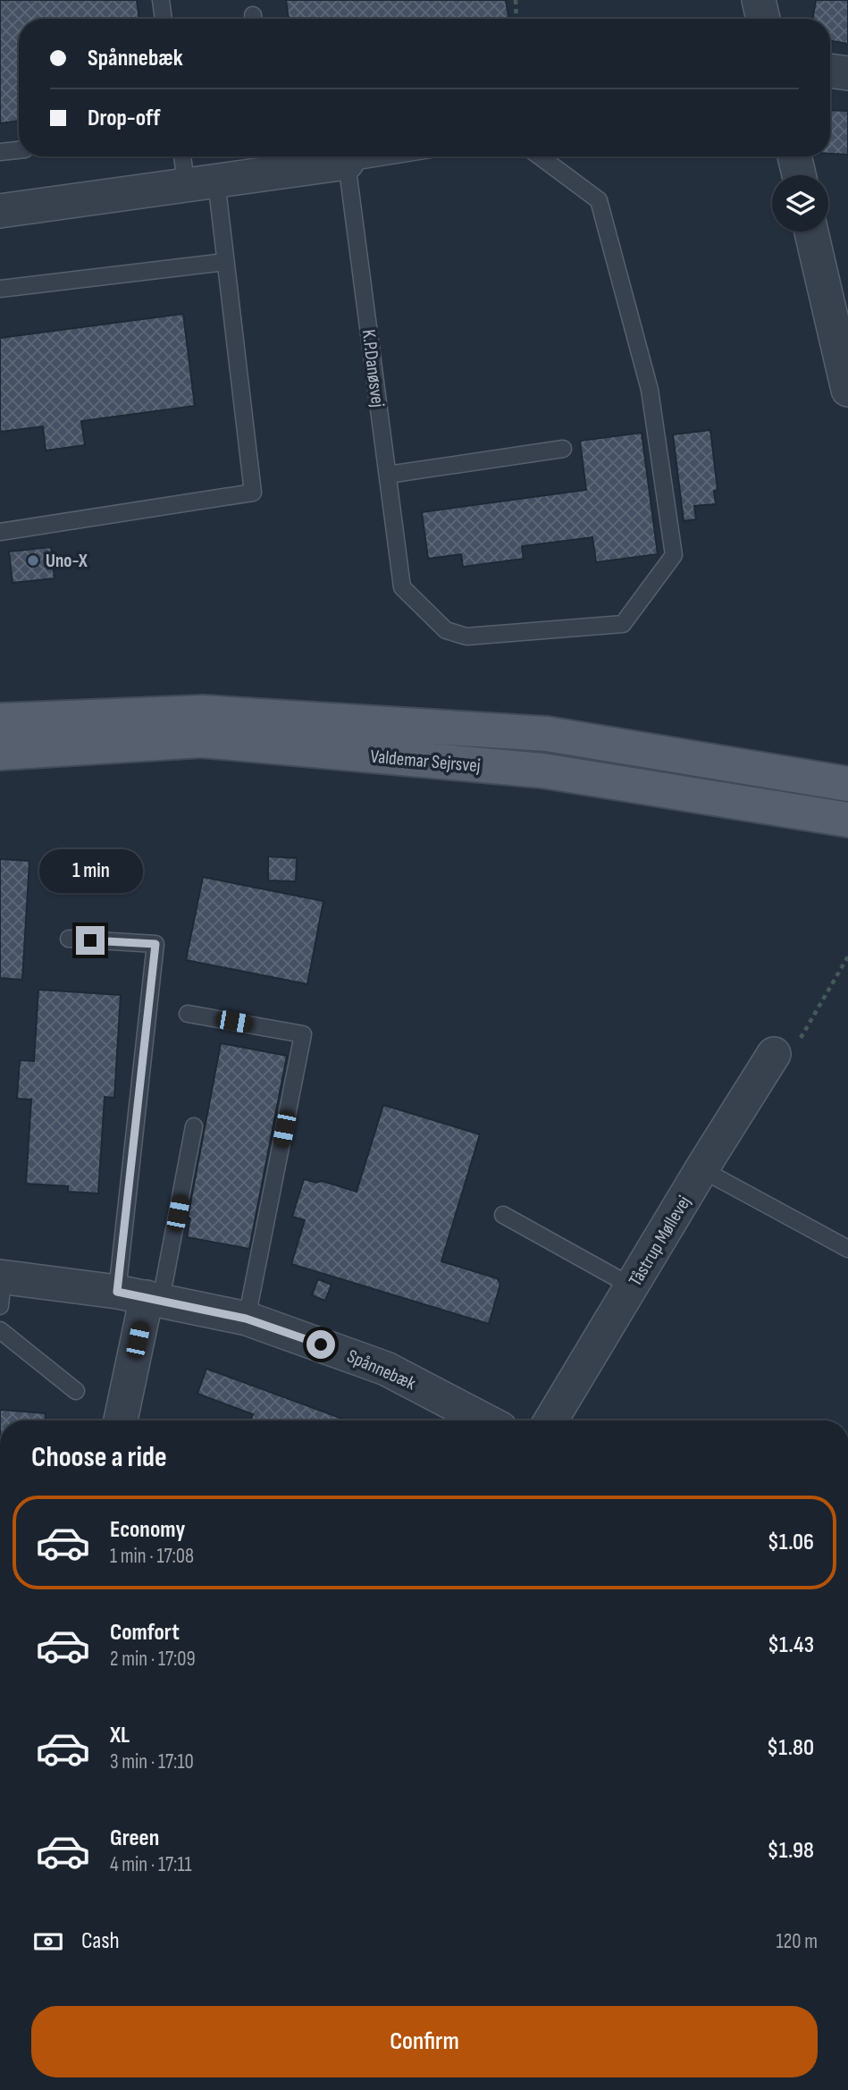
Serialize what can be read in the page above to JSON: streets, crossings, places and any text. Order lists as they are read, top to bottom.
{
  "streets": {
    "main road": ["Valdemar Sejrsvej"],
    "street": ["Tåstrup Møllevej", "Spånnebæk"],
    "lane": ["K.P.Danøsvej"]
  },
  "places": ["Uno-X"],
  "page": {
    "banner": ["Spånnebæk", "Drop-off"],
    "bubble": "1 min",
    "heading": "Choose a ride",
    "list": [
      {
        "name": "Economy",
        "note": "1 min · 17:08",
        "value": "$1.06"
      },
      {
        "name": "Comfort",
        "note": "2 min · 17:09",
        "value": "$1.43"
      },
      {
        "name": "XL",
        "note": "3 min · 17:10",
        "value": "$1.80"
      },
      {
        "name": "Green",
        "note": "4 min · 17:11",
        "value": "$1.98"
      }
    ],
    "pay": ["Cash", "120 m"],
    "buttons": "Confirm"
  }
}
